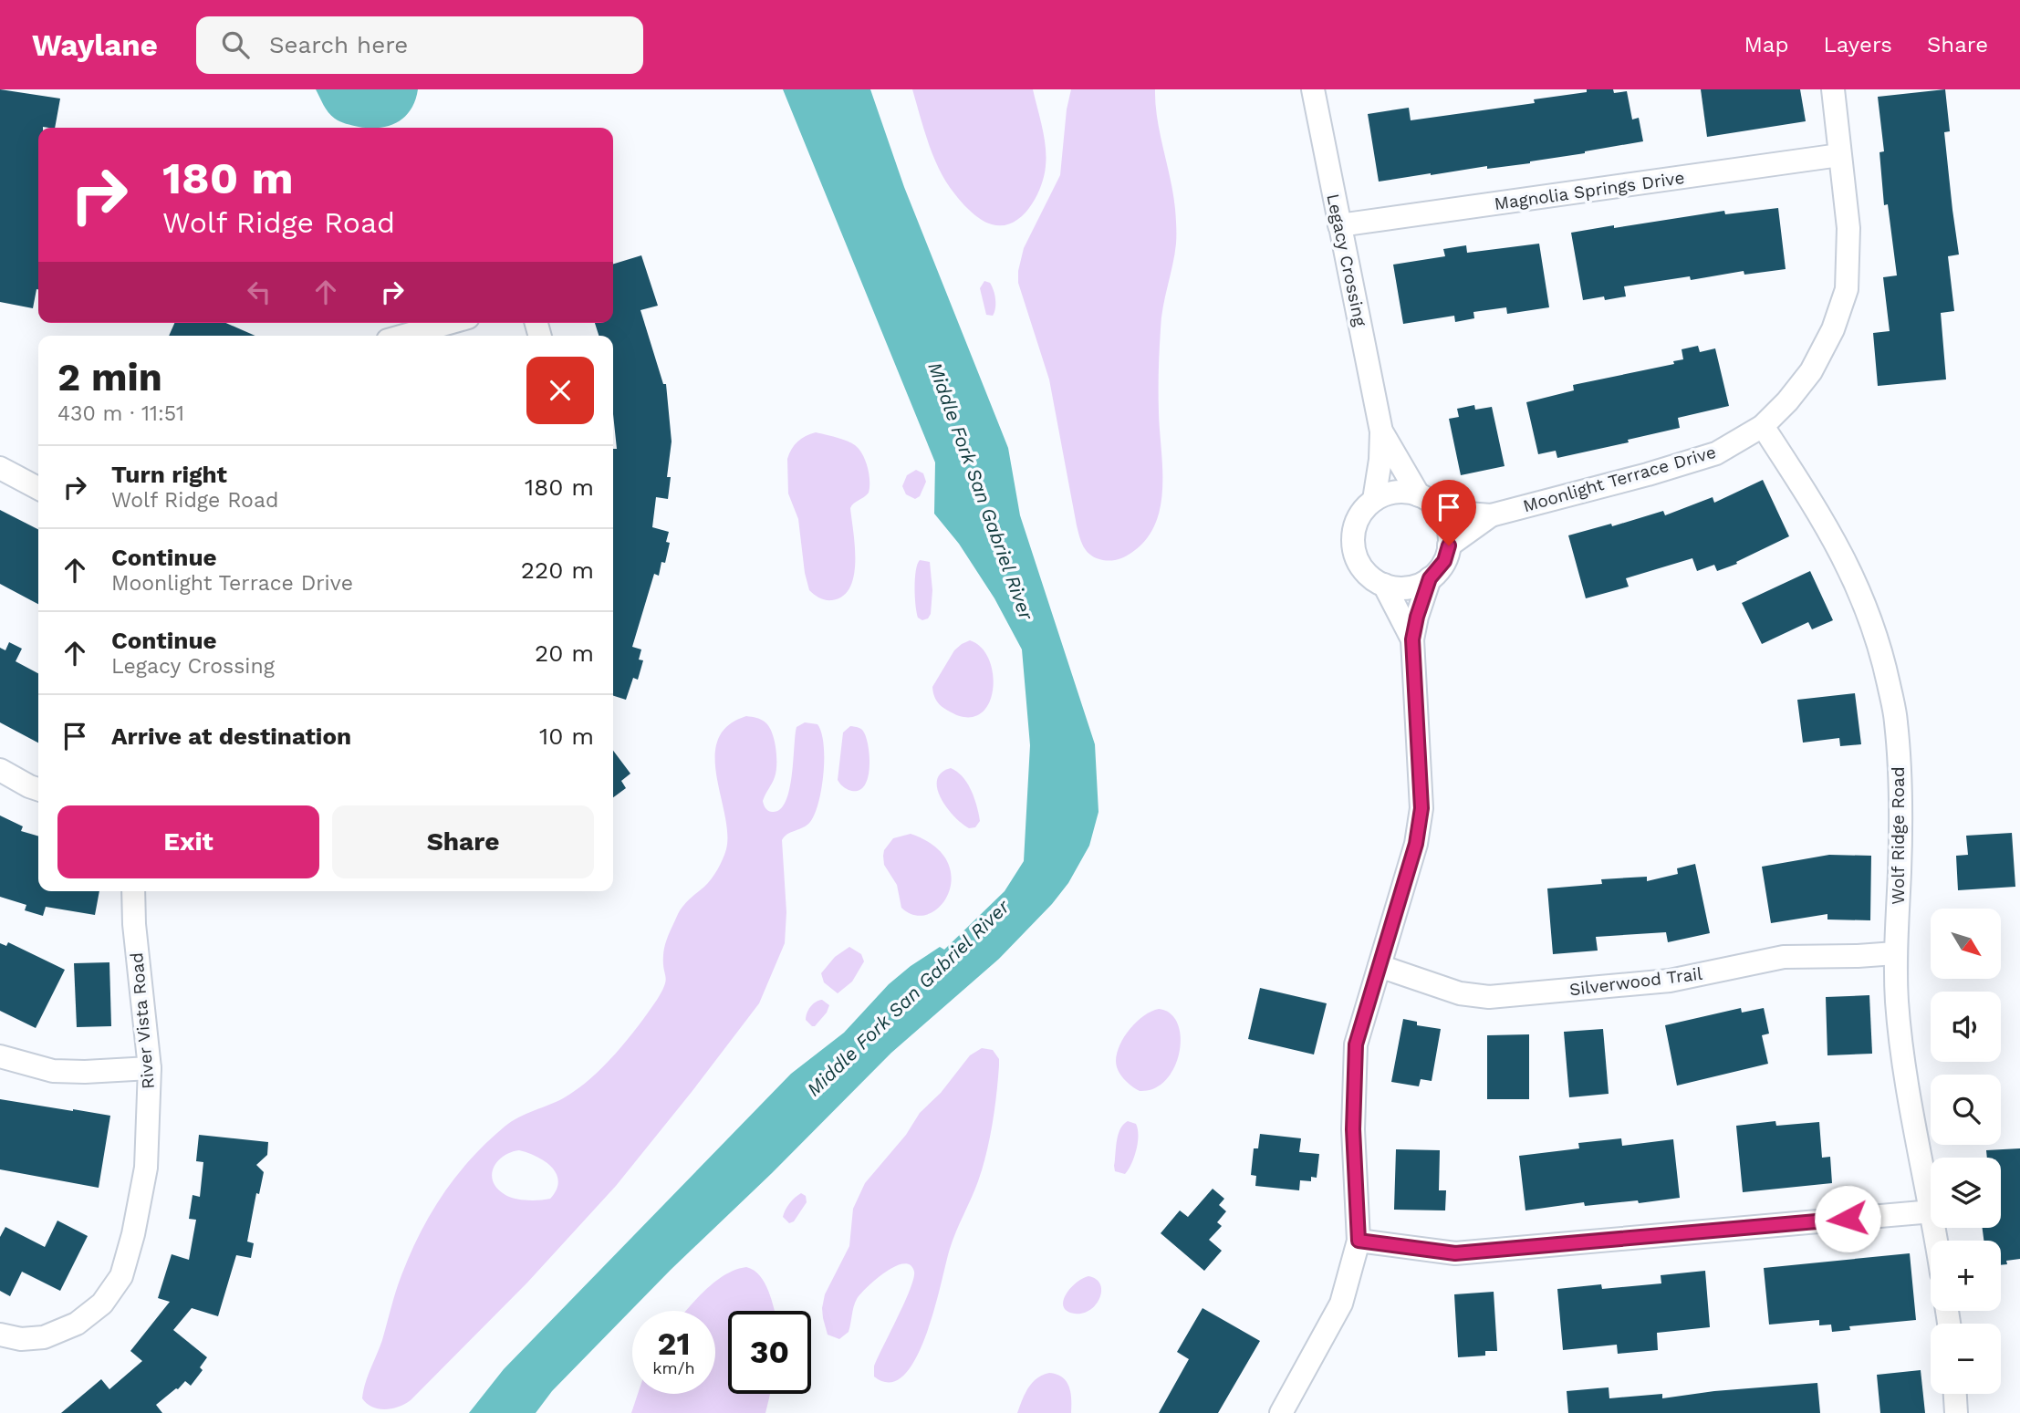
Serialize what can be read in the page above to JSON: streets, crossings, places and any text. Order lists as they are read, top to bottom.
{
  "streets": {
    "street": [
      "Magnolia Springs Drive",
      "Legacy Crossing",
      "Moonlight Terrace Drive",
      "Wolf Ridge Road",
      "Silverwood Trail",
      "River Vista Road"
    ]
  },
  "crossings": [
    ["Magnolia Springs Drive", "Legacy Crossing"],
    ["Magnolia Springs Drive", "Moonlight Terrace Drive"],
    ["Legacy Crossing", "Moonlight Terrace Drive"],
    ["Moonlight Terrace Drive", "Wolf Ridge Road"],
    ["Wolf Ridge Road", "Silverwood Trail"]
  ],
  "water": ["Middle Fork San Gabriel River"],
  "north": "bottom right",
  "page": {
    "header": "Waylane",
    "search": "Search here",
    "nav": ["Map", "Layers", "Share"],
    "turn": ["180 m", "Wolf Ridge Road"],
    "heading": ["2 min", "430 m · 11:51"],
    "list": [
      {
        "name": "Turn right",
        "note": "Wolf Ridge Road",
        "value": "180 m"
      },
      {
        "name": "Continue",
        "note": "Moonlight Terrace Drive",
        "value": "220 m"
      },
      {
        "name": "Continue",
        "note": "Legacy Crossing",
        "value": "20 m"
      },
      {
        "name": "Arrive at destination",
        "value": "10 m"
      }
    ],
    "buttons": ["Exit", "Share"],
    "map_buttons": ["+", "−"],
    "speed": "21 km/h",
    "limit": "30"
  }
}
